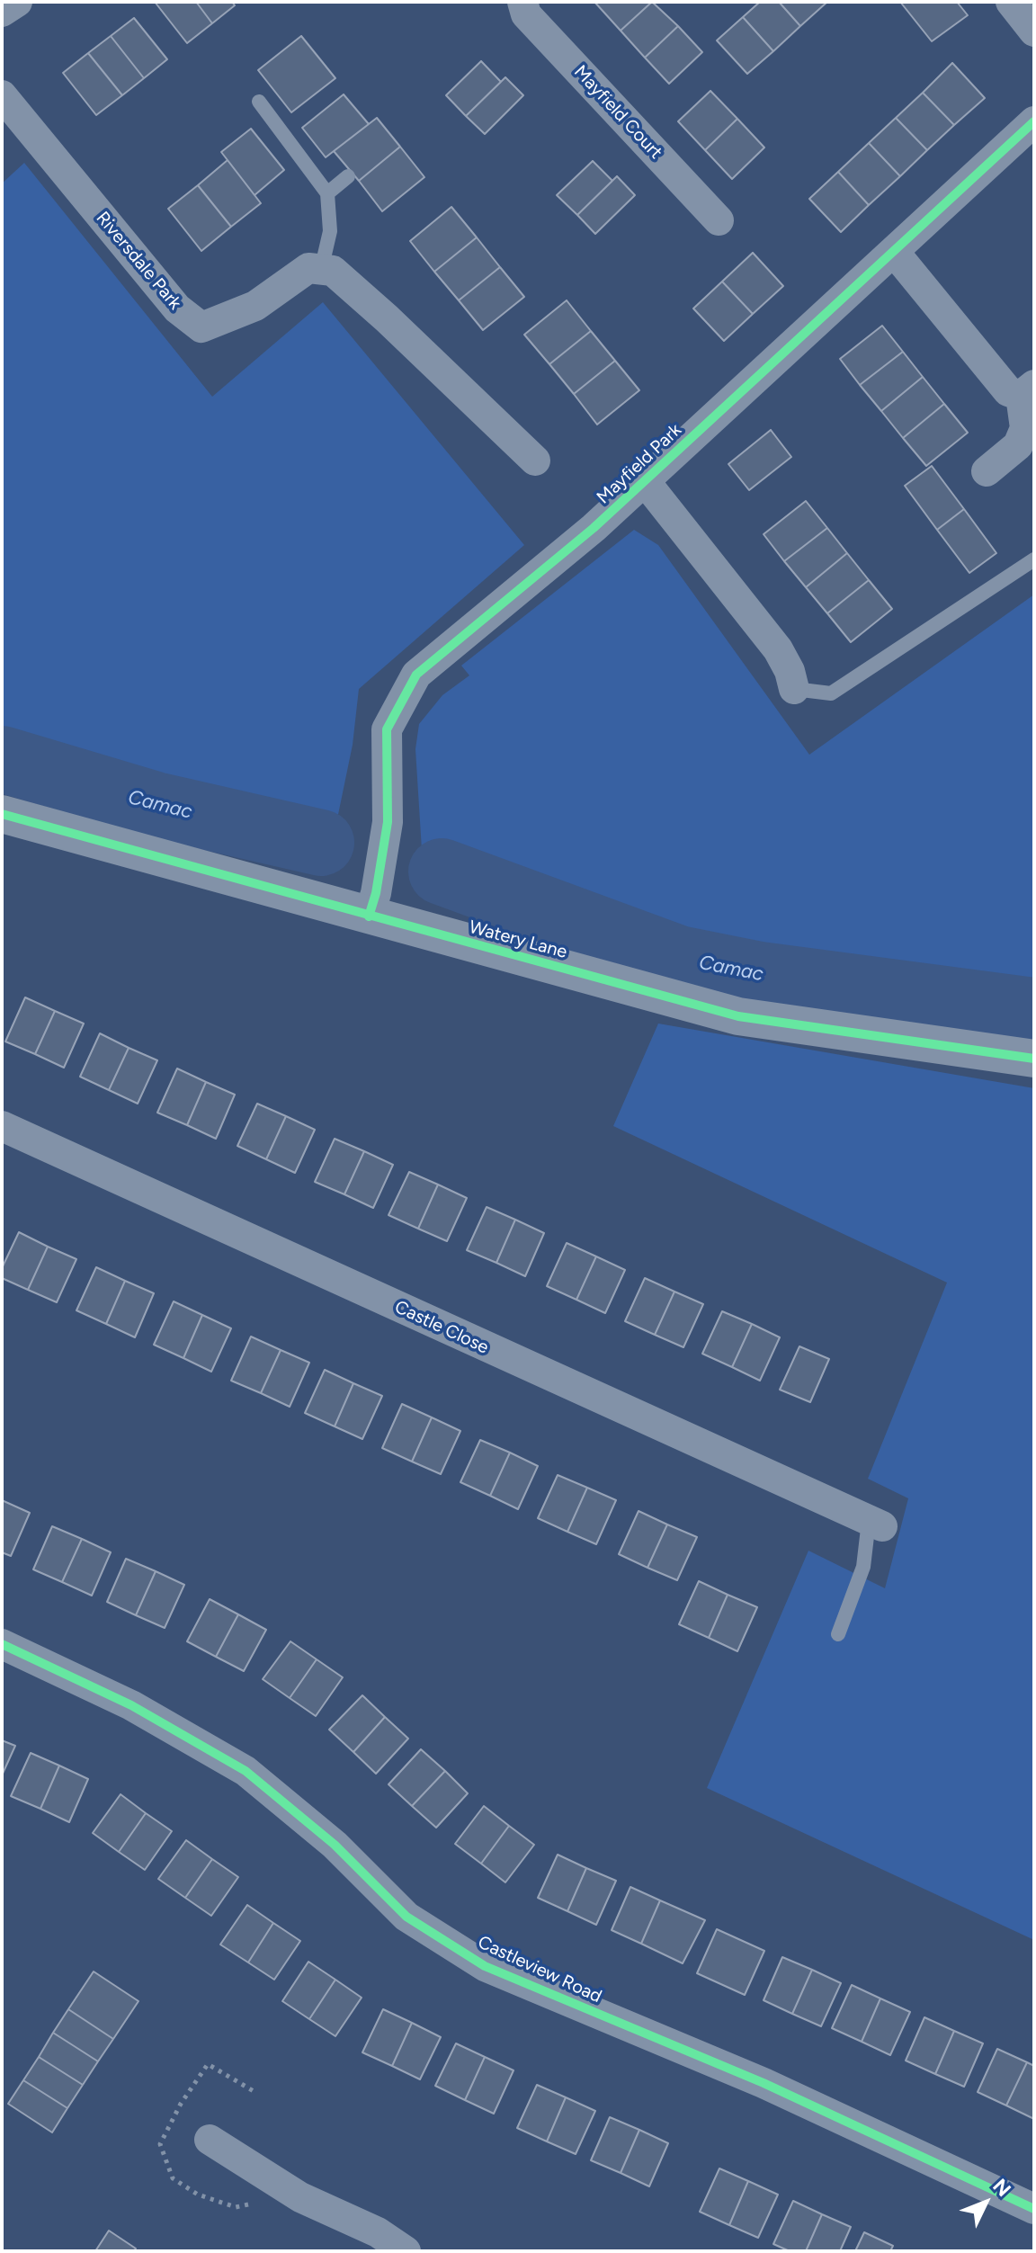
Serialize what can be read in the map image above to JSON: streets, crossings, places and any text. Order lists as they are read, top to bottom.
{
  "streets": {
    "street": [
      "Mayfield Court",
      "Riversdale Park",
      "Mayfield Park",
      "Watery Lane",
      "Castle Close",
      "Castleview Road"
    ]
  },
  "crossings": [
    ["Mayfield Park", "Watery Lane"]
  ],
  "water": ["Camac"],
  "north": "top right"
}
